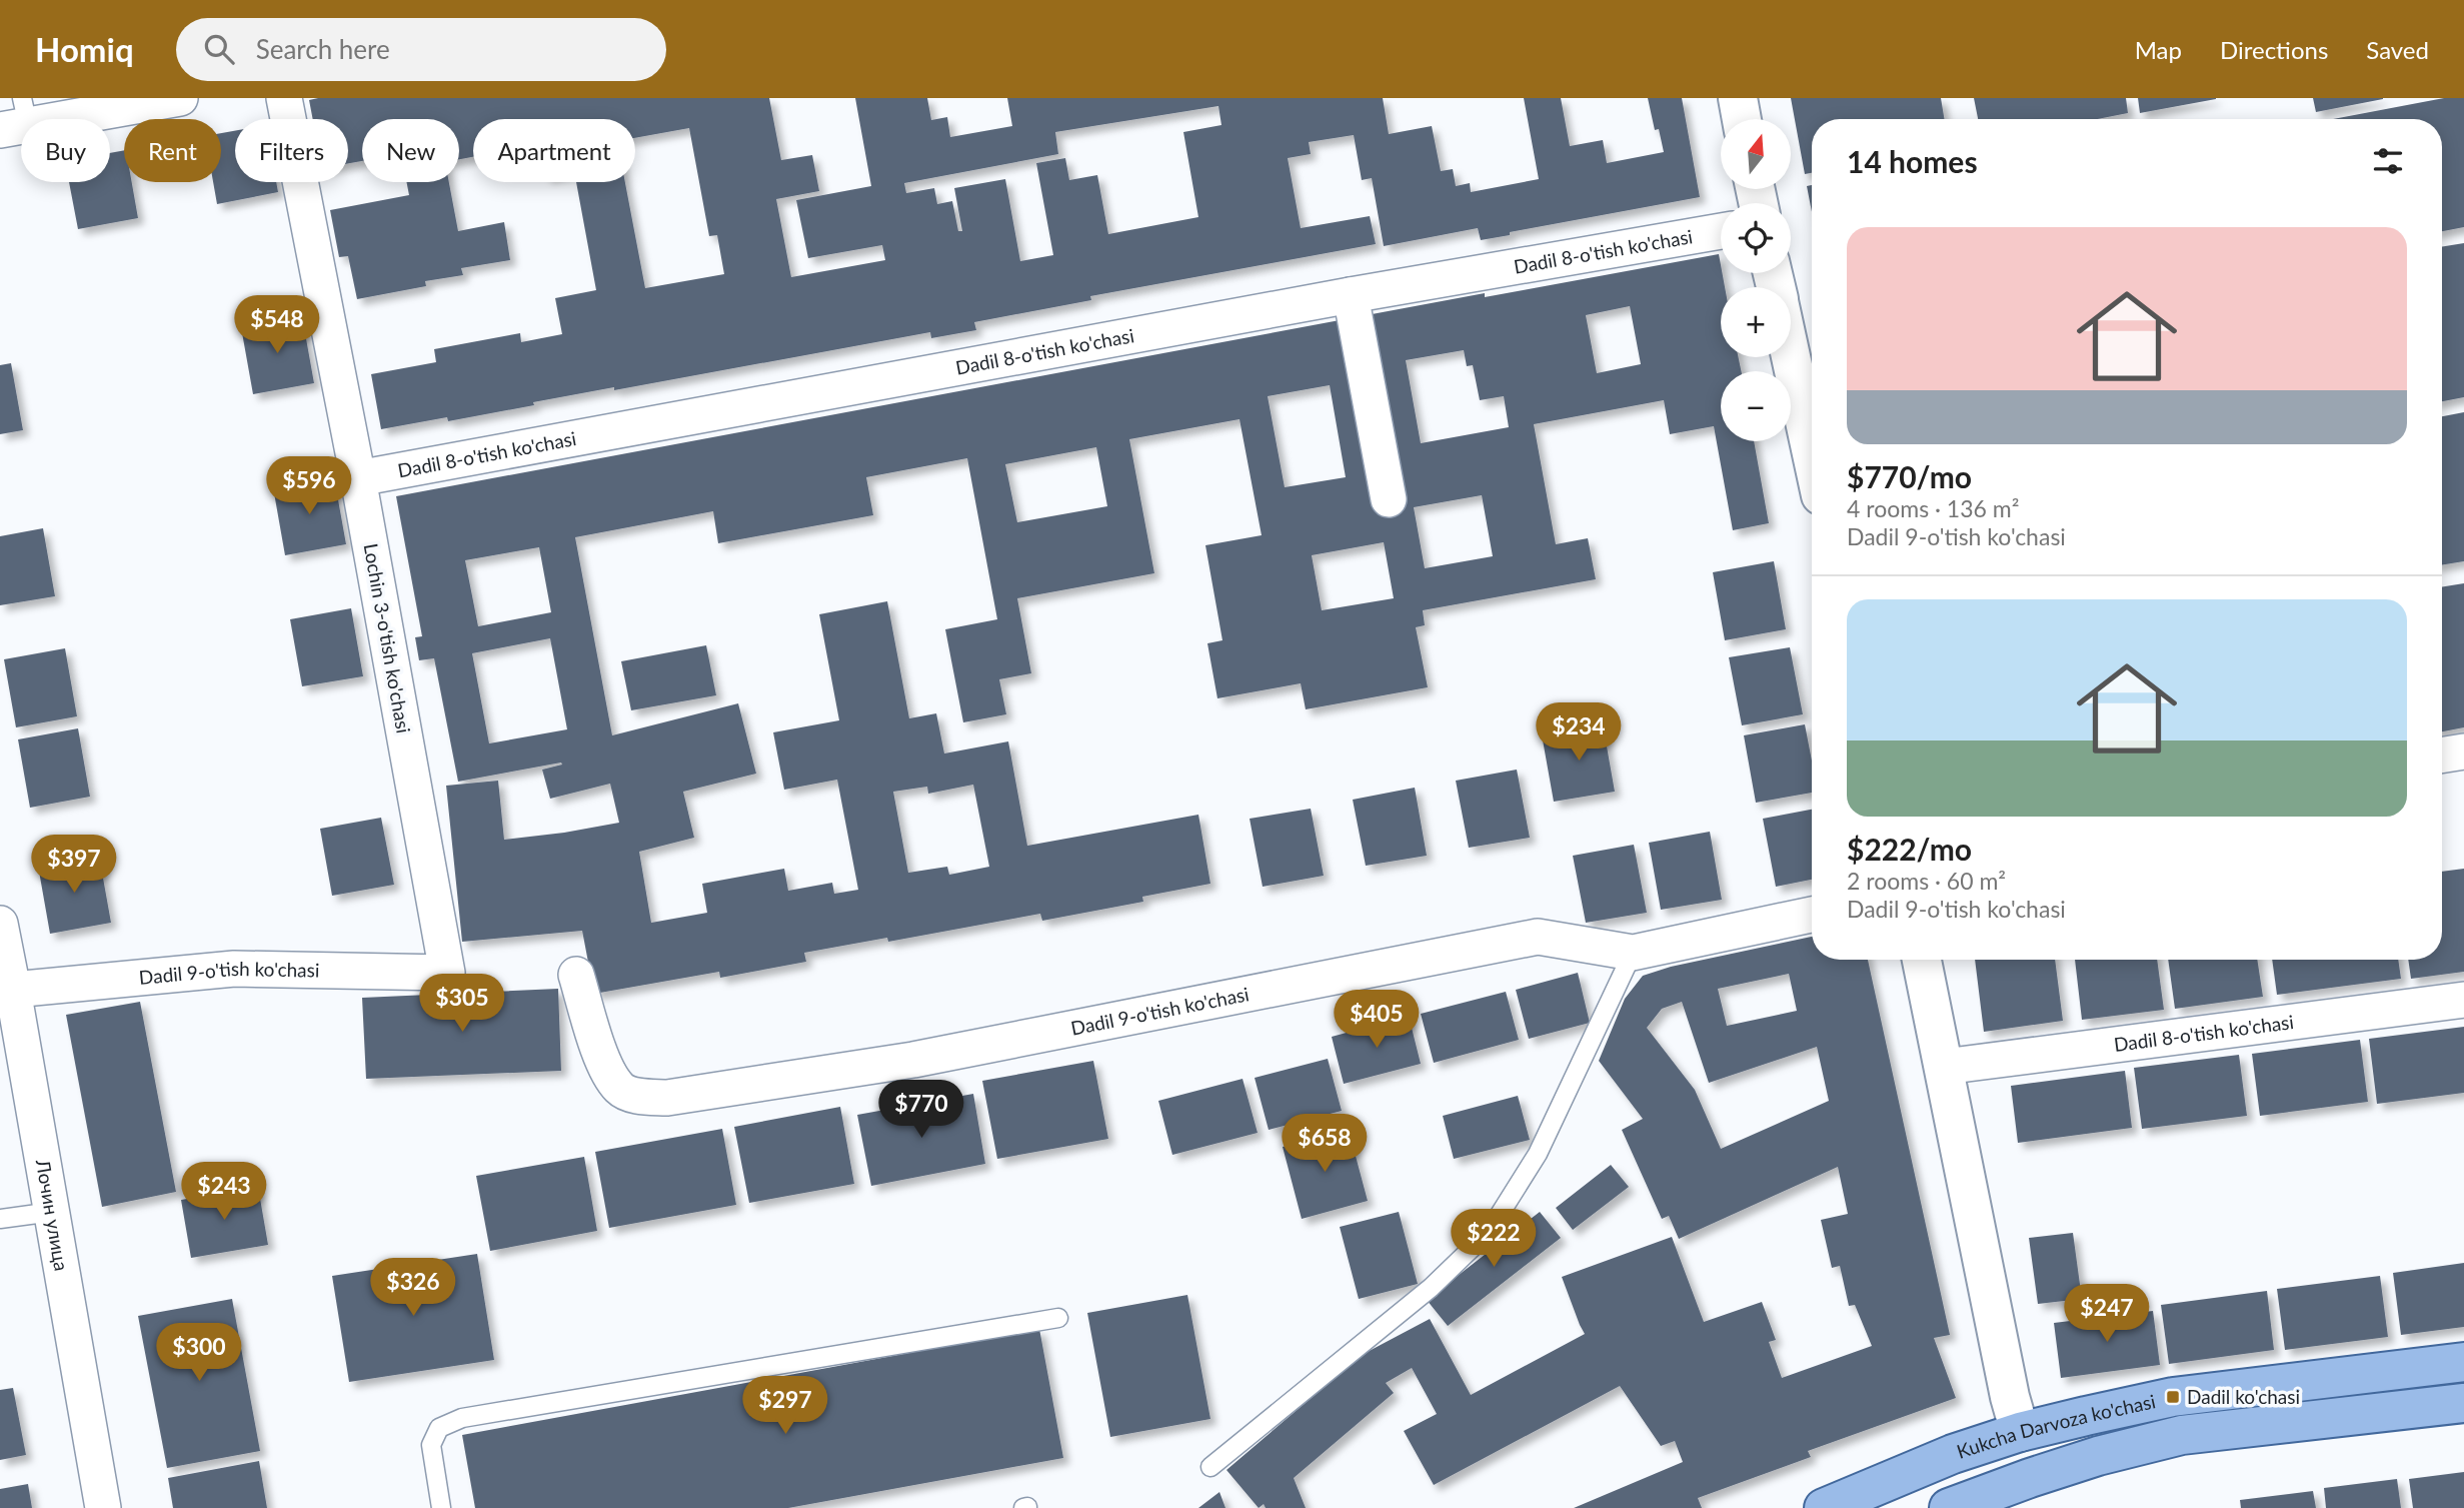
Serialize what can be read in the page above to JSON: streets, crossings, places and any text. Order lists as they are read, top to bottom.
{
  "streets": {
    "main road": ["Kukcha Darvoza ko'chasi"],
    "street": [
      "Dadil 8-o'tish ko'chasi",
      "Lochin 3-o'tish ko'chasi",
      "Dadil 9-o'tish ko'chasi",
      "Лочин улица"
    ]
  },
  "crossings": [
    ["Dadil 8-o'tish ko'chasi", "Lochin 3-o'tish ko'chasi"],
    ["Lochin 3-o'tish ko'chasi", "Dadil 9-o'tish ko'chasi"],
    ["Dadil 9-o'tish ko'chasi", "Лочин улица"]
  ],
  "places": {
    "transit": ["Dadil ko'chasi"]
  },
  "north": "top",
  "page": {
    "header": "Homiq",
    "search": "Search here",
    "nav": ["Map", "Directions", "Saved"],
    "map_buttons": ["+", "−"],
    "chip": [
      "Buy",
      "Rent",
      "Filters",
      "New",
      "Apartment"
    ],
    "heading": "14 homes",
    "list": [
      {
        "name": "$770/mo",
        "note": "4 rooms · 136 m² · Dadil 9-o'tish ko'chasi"
      },
      {
        "name": "$222/mo",
        "note": "2 rooms · 60 m² · Dadil 9-o'tish ko'chasi"
      }
    ],
    "price": [
      "$548",
      "$596",
      "$234",
      "$397",
      "$305",
      "$405",
      "$770",
      "$658",
      "$243",
      "$222",
      "$326",
      "$247",
      "$300",
      "$297"
    ]
  }
}
